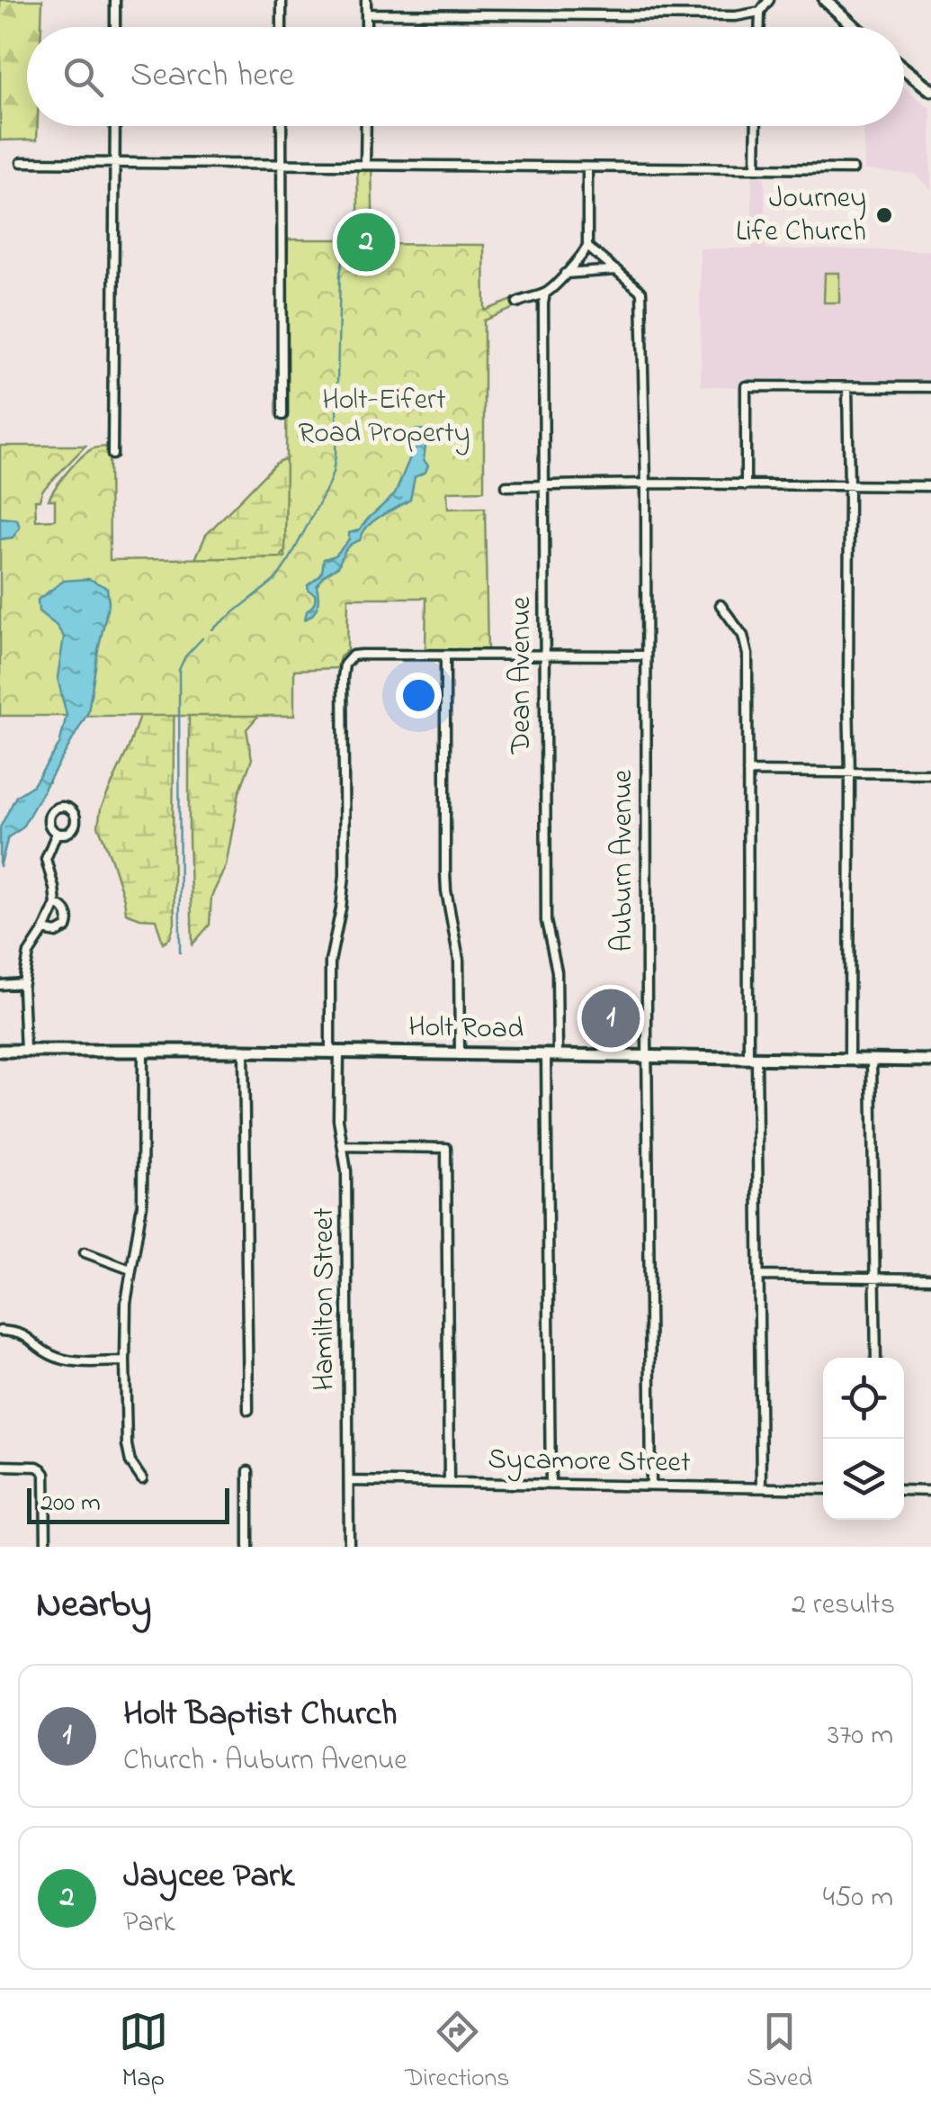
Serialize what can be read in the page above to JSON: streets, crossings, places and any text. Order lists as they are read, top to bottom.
{
  "streets": {
    "main road": ["Holt Road"],
    "street": [
      "Dean Avenue",
      "Auburn Avenue",
      "Hamilton Street",
      "Sycamore Street"
    ]
  },
  "crossings": [
    ["Dean Avenue", "Holt Road"],
    ["Auburn Avenue", "Holt Road"],
    ["Auburn Avenue", "Sycamore Street"],
    ["Holt Road", "Hamilton Street"],
    ["Hamilton Street", "Sycamore Street"]
  ],
  "parks": ["Holt-Eifert Road Property"],
  "places": ["Journey Life Church"],
  "scale_bar": "200 m",
  "page": {
    "search": "Search here",
    "pins": ["2", "1"],
    "scale": "200 m",
    "heading": ["Nearby", "2 results"],
    "list": [
      {
        "mark": "1",
        "name": "Holt Baptist Church",
        "note": "Church · Auburn Avenue",
        "value": "370 m"
      },
      {
        "mark": "2",
        "name": "Jaycee Park",
        "note": "Park",
        "value": "450 m"
      }
    ],
    "nav": ["Map", "Directions", "Saved"]
  }
}
